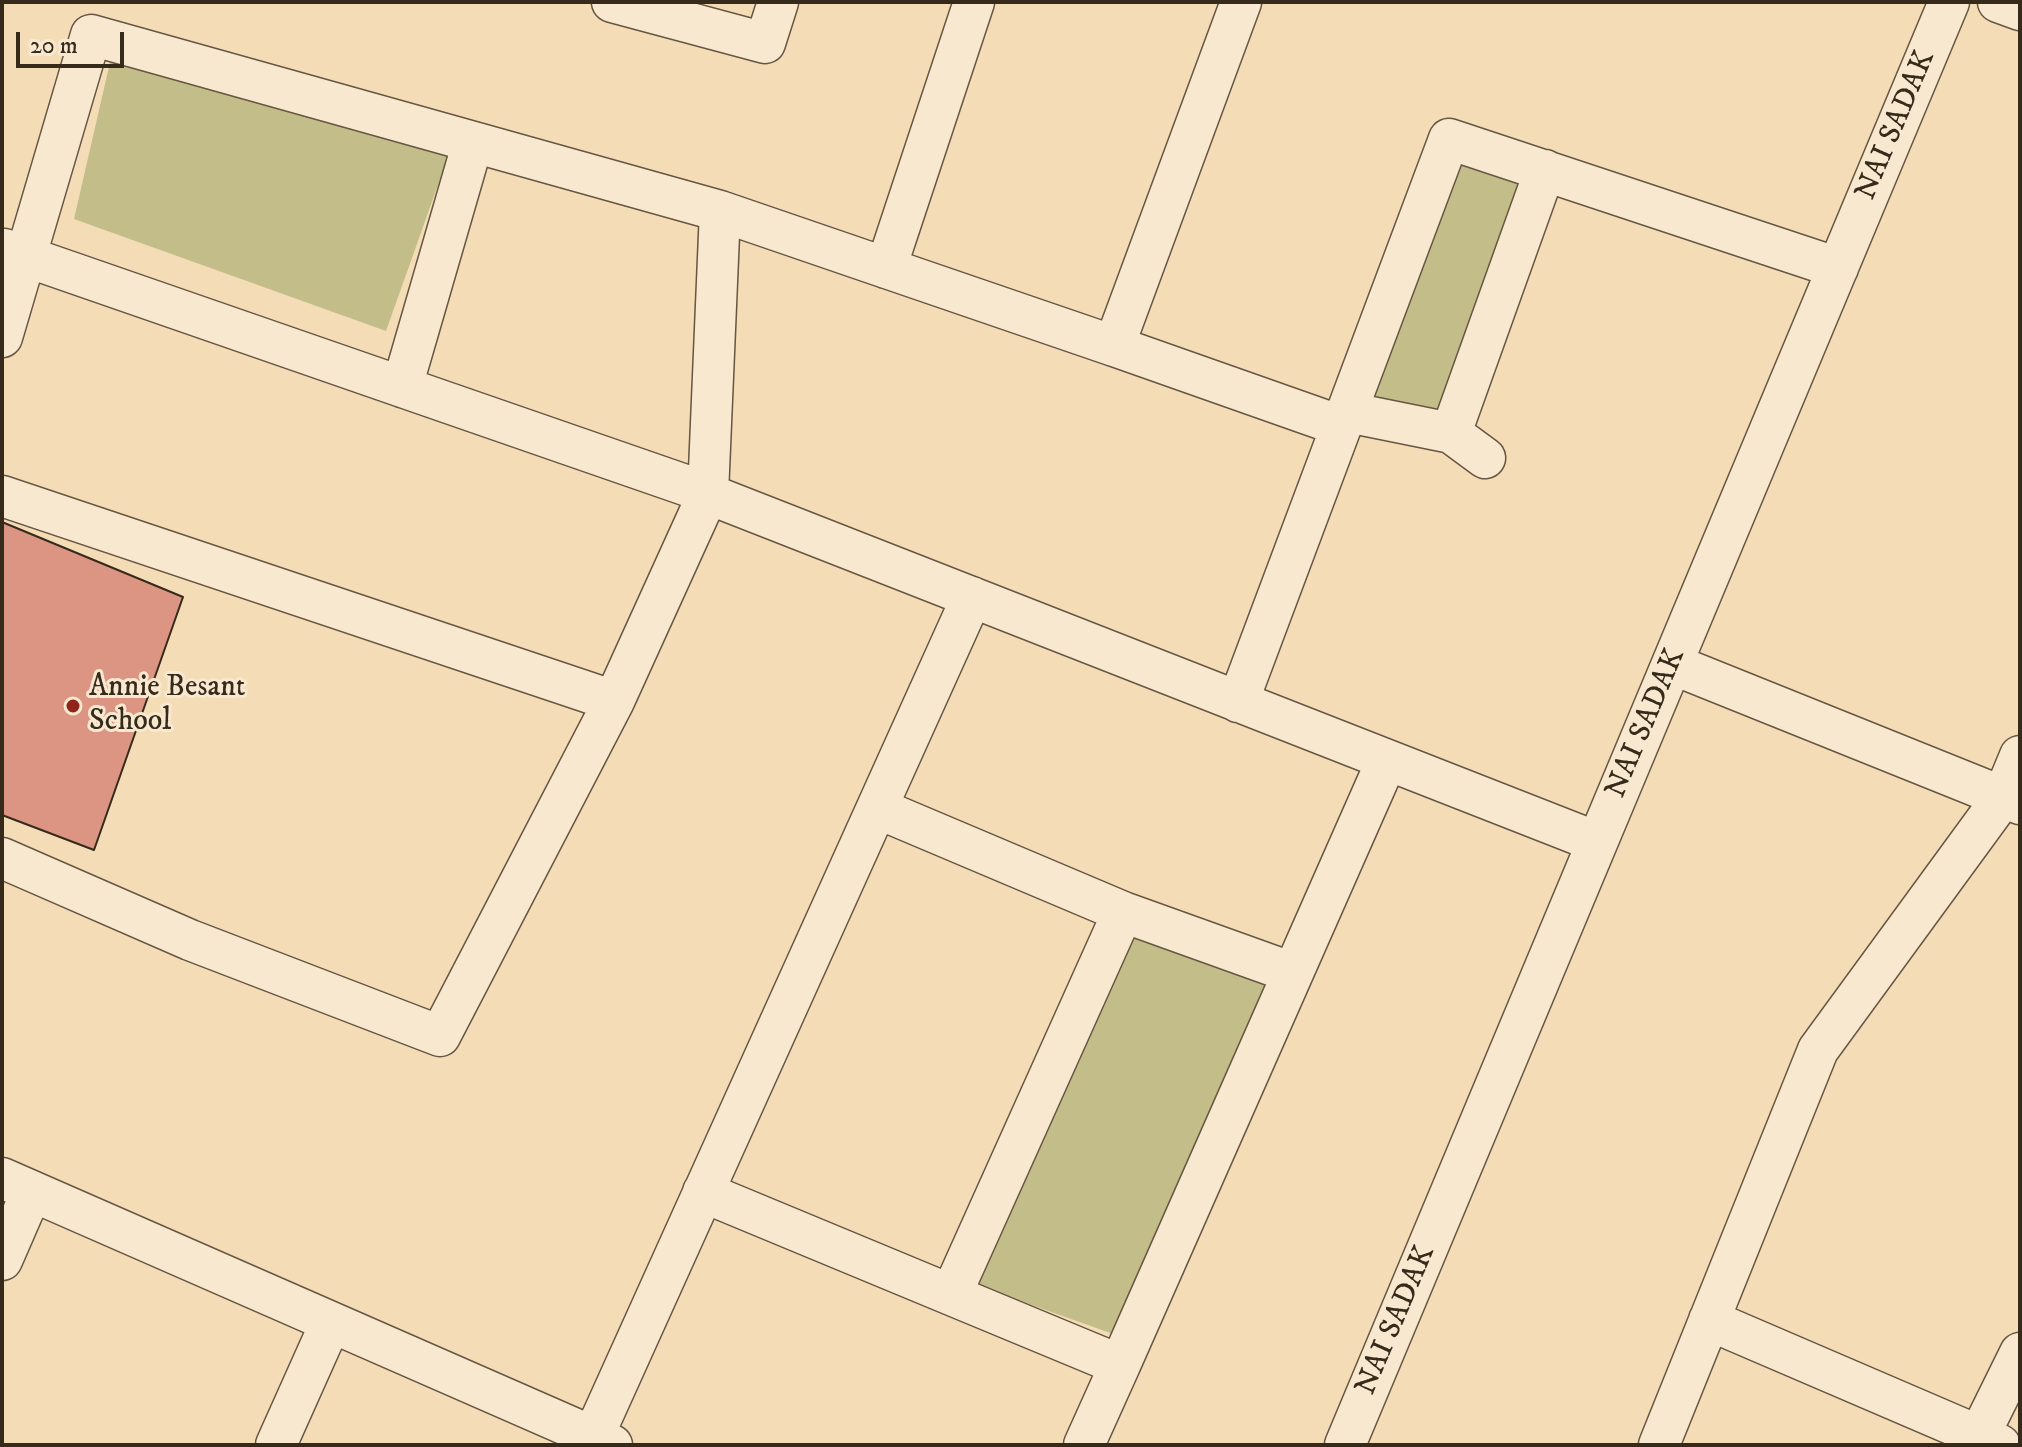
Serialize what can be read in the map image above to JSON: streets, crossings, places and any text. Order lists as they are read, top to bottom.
{
  "streets": {
    "street": ["NAI SADAK"]
  },
  "places": ["Annie Besant School"],
  "scale_bar": "20 m"
}
